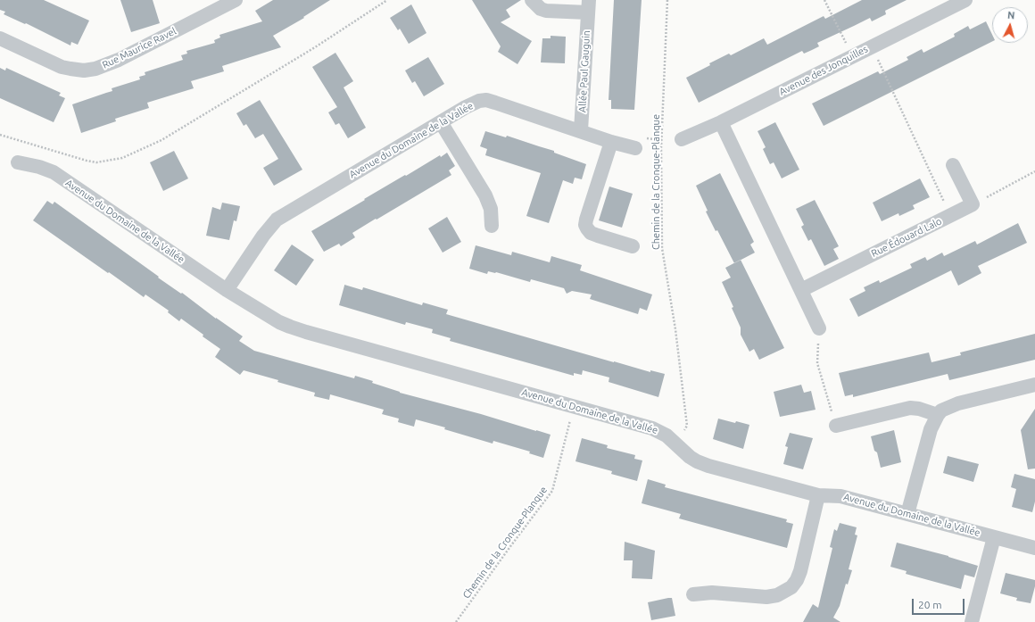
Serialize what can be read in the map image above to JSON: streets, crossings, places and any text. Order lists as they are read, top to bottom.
{
  "streets": {
    "street": [
      "Rue Maurice Ravel",
      "Avenue des Jonquilles",
      "Allée Paul Gauguin",
      "Avenue du Domaine de la Vallée",
      "Rue Édouard Lalo"
    ],
    "path": ["Chemin de la Cronque-Planque"]
  },
  "crossings": [
    ["Allée Paul Gauguin", "Avenue du Domaine de la Vallée"],
    ["Avenue du Domaine de la Vallée", "Chemin de la Cronque-Planque"]
  ],
  "scale_bar": "20 m",
  "north": "top"
}
